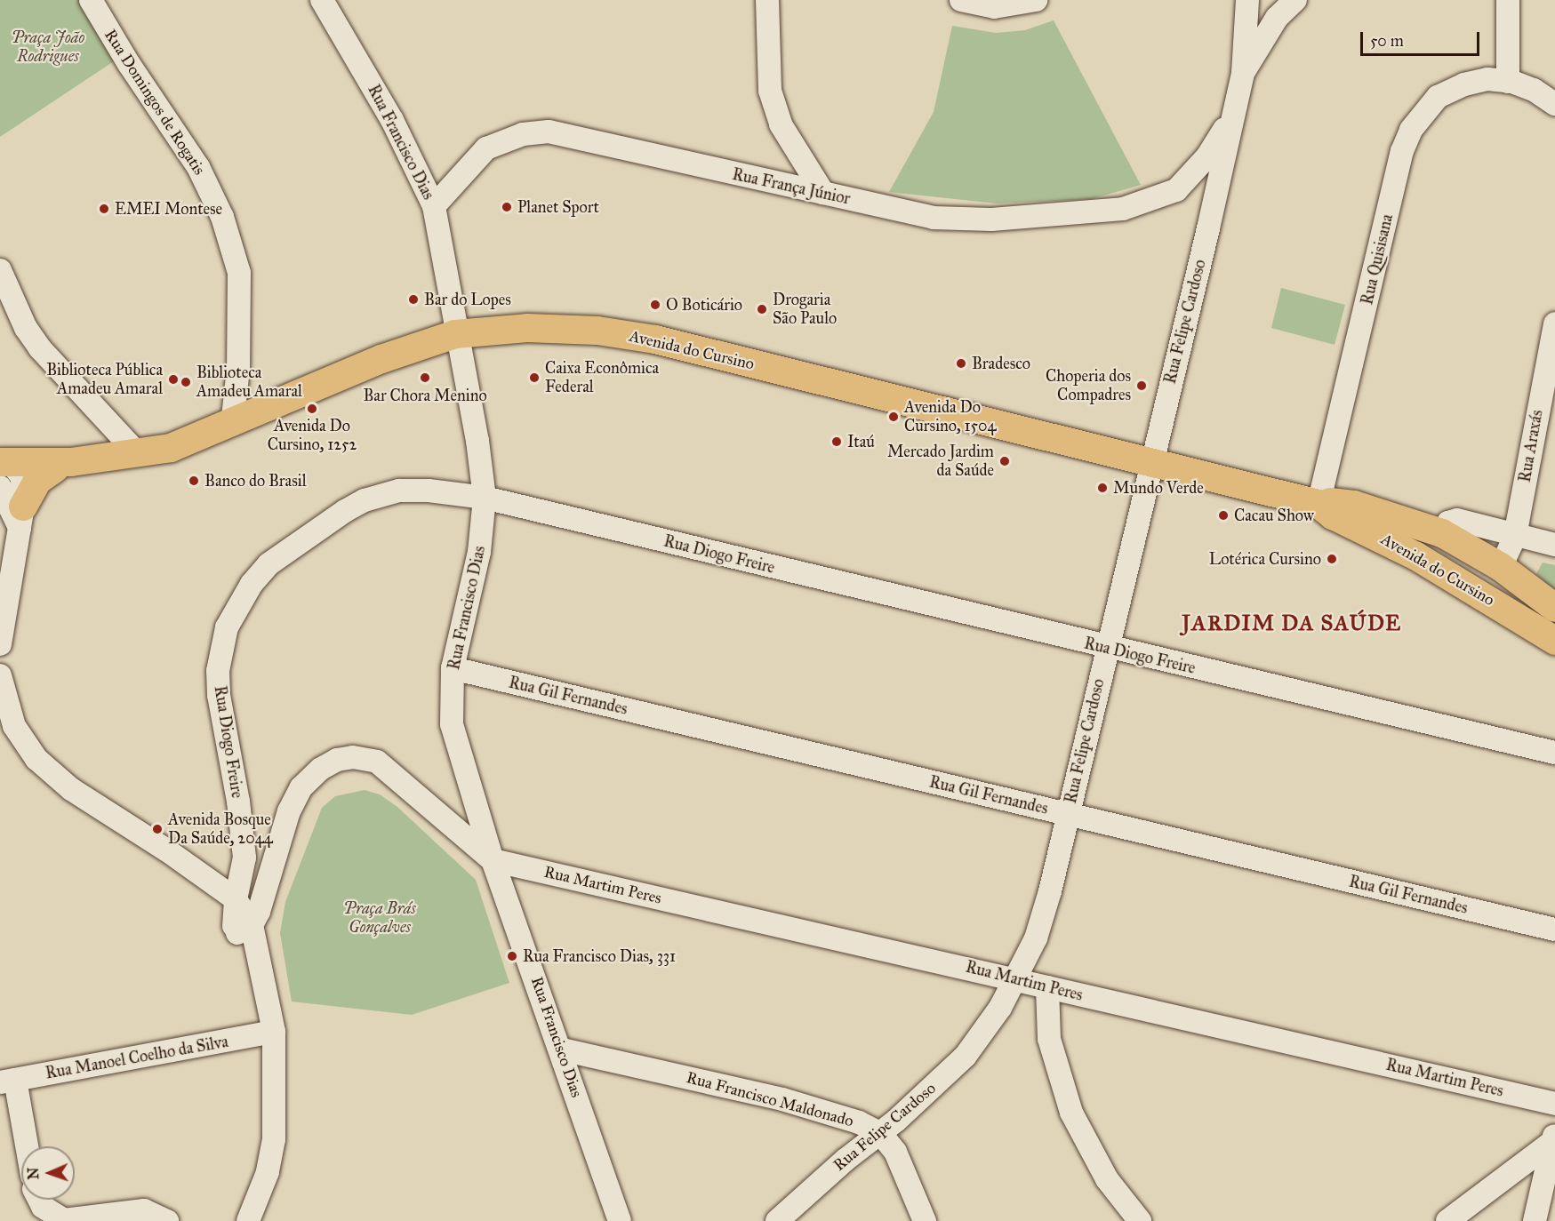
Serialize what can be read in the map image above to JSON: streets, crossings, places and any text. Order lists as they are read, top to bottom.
{
  "streets": {
    "main road": ["Avenida do Cursino"],
    "street": [
      "Rua Domingos de Rogatis",
      "Rua Francisco Dias",
      "Rua França Júnior",
      "Rua Quisisana",
      "Rua Felipe Cardoso",
      "Rua Araxás",
      "Rua Diogo Freire",
      "Rua Gil Fernandes",
      "Rua Martim Peres",
      "Rua Manoel Coelho da Silva",
      "Rua Francisco Maldonado"
    ]
  },
  "crossings": [
    ["Rua Domingos de Rogatis", "Avenida do Cursino"],
    ["Rua Francisco Dias", "Rua França Júnior"],
    ["Rua Francisco Dias", "Avenida do Cursino"],
    ["Rua Francisco Dias", "Rua Diogo Freire"],
    ["Rua Francisco Dias", "Rua Gil Fernandes"],
    ["Rua Francisco Dias", "Rua Martim Peres"],
    ["Rua Francisco Dias", "Rua Francisco Maldonado"],
    ["Rua França Júnior", "Rua Felipe Cardoso"],
    ["Rua Quisisana", "Avenida do Cursino"],
    ["Rua Felipe Cardoso", "Avenida do Cursino"],
    ["Rua Felipe Cardoso", "Rua Diogo Freire"],
    ["Rua Felipe Cardoso", "Rua Gil Fernandes"],
    ["Rua Felipe Cardoso", "Rua Martim Peres"],
    ["Rua Felipe Cardoso", "Rua Francisco Maldonado"],
    ["Avenida do Cursino", "Rua Araxás"]
  ],
  "districts": ["JARDIM DA SAÚDE"],
  "parks": ["Praça João Rodrigues", "Praça Brás Gonçalves"],
  "places": [
    "Planet Sport",
    "EMEI Montese",
    "Bar do Lopes",
    "O Boticário",
    "Drogaria São Paulo",
    "Bradesco",
    "Bar Chora Menino",
    "Caixa Econômica Federal",
    "Biblioteca Pública Amadeu Amaral",
    "Biblioteca Amadeu Amaral",
    "Choperia dos Compadres",
    "Avenida Do Cursino, 1252",
    "Avenida Do Cursino, 1504",
    "Itaú",
    "Mercado Jardim da Saúde",
    "Banco do Brasil",
    "Mundo Verde",
    "Cacau Show",
    "Lotérica Cursino",
    "Avenida Bosque Da Saúde, 2044",
    "Rua Francisco Dias, 331"
  ],
  "scale_bar": "50 m",
  "north": "left"
}
